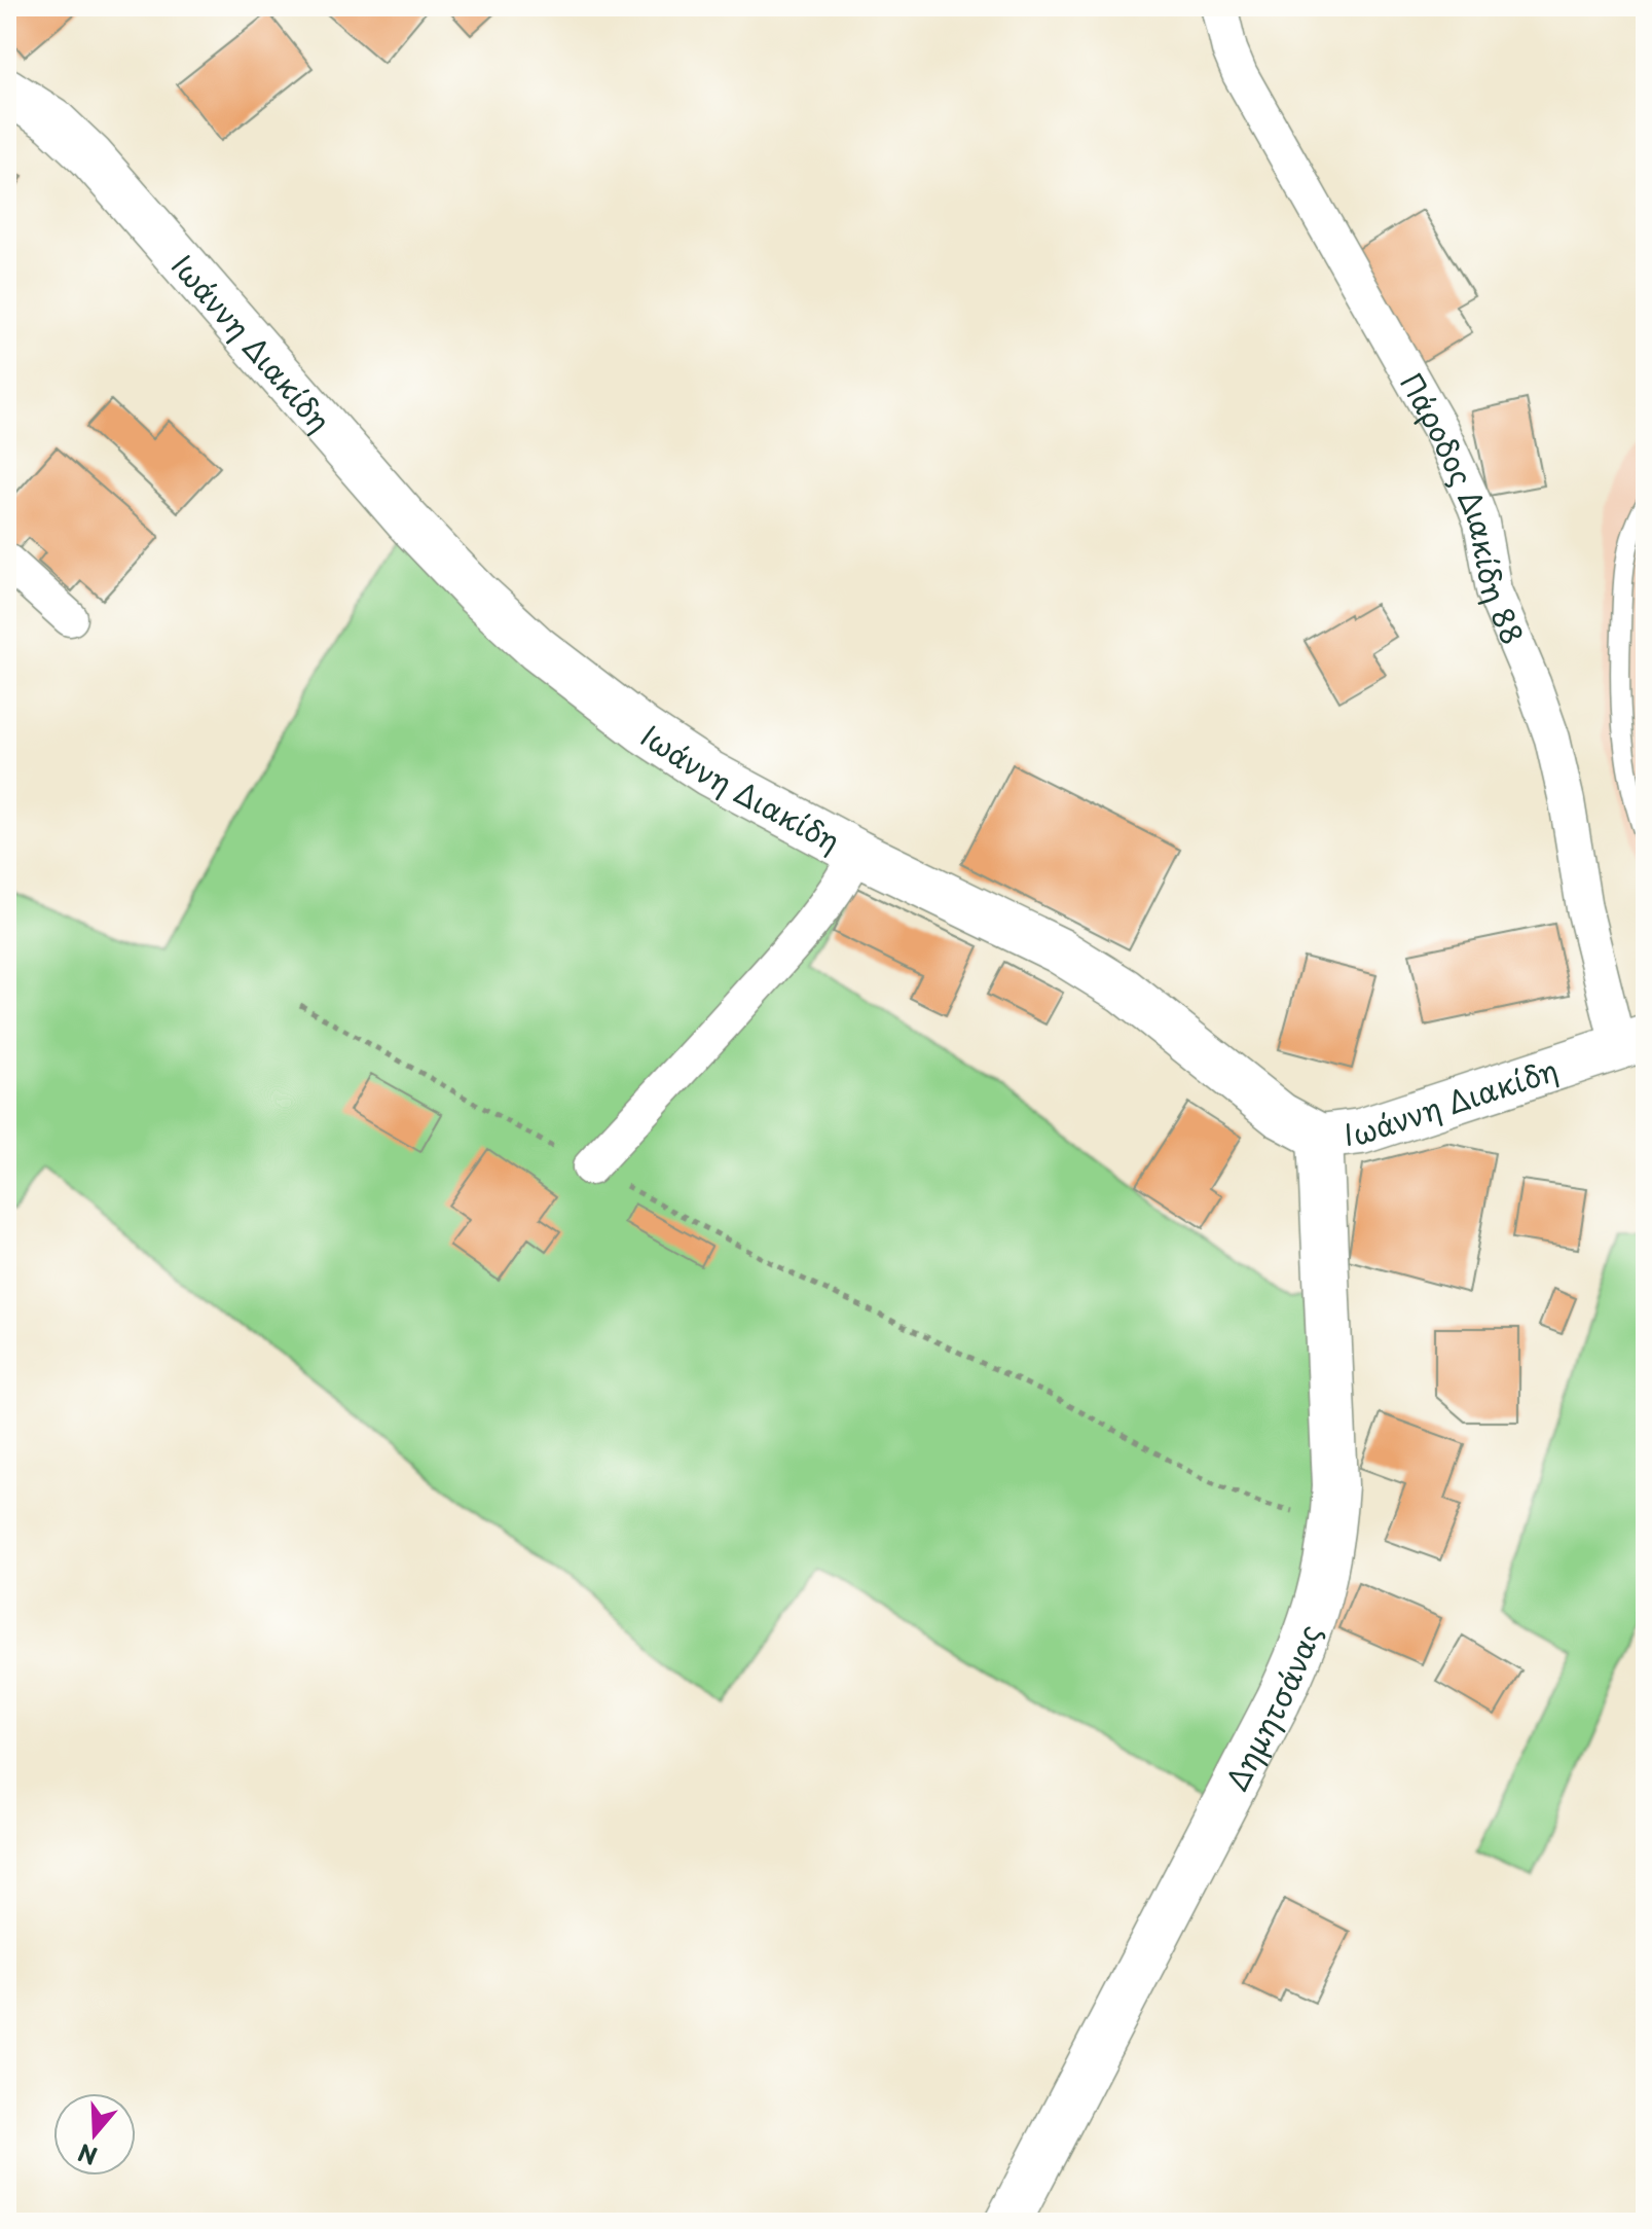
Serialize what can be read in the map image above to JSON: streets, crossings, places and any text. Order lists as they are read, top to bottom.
{
  "streets": {
    "street": ["Ιωάννη Διακίδη", "Πάροδος Διακίδη 88", "Δημητσάνας"]
  },
  "crossings": [
    ["Ιωάννη Διακίδη", "Πάροδος Διακίδη 88"],
    ["Ιωάννη Διακίδη", "Δημητσάνας"]
  ],
  "north": "bottom"
}
